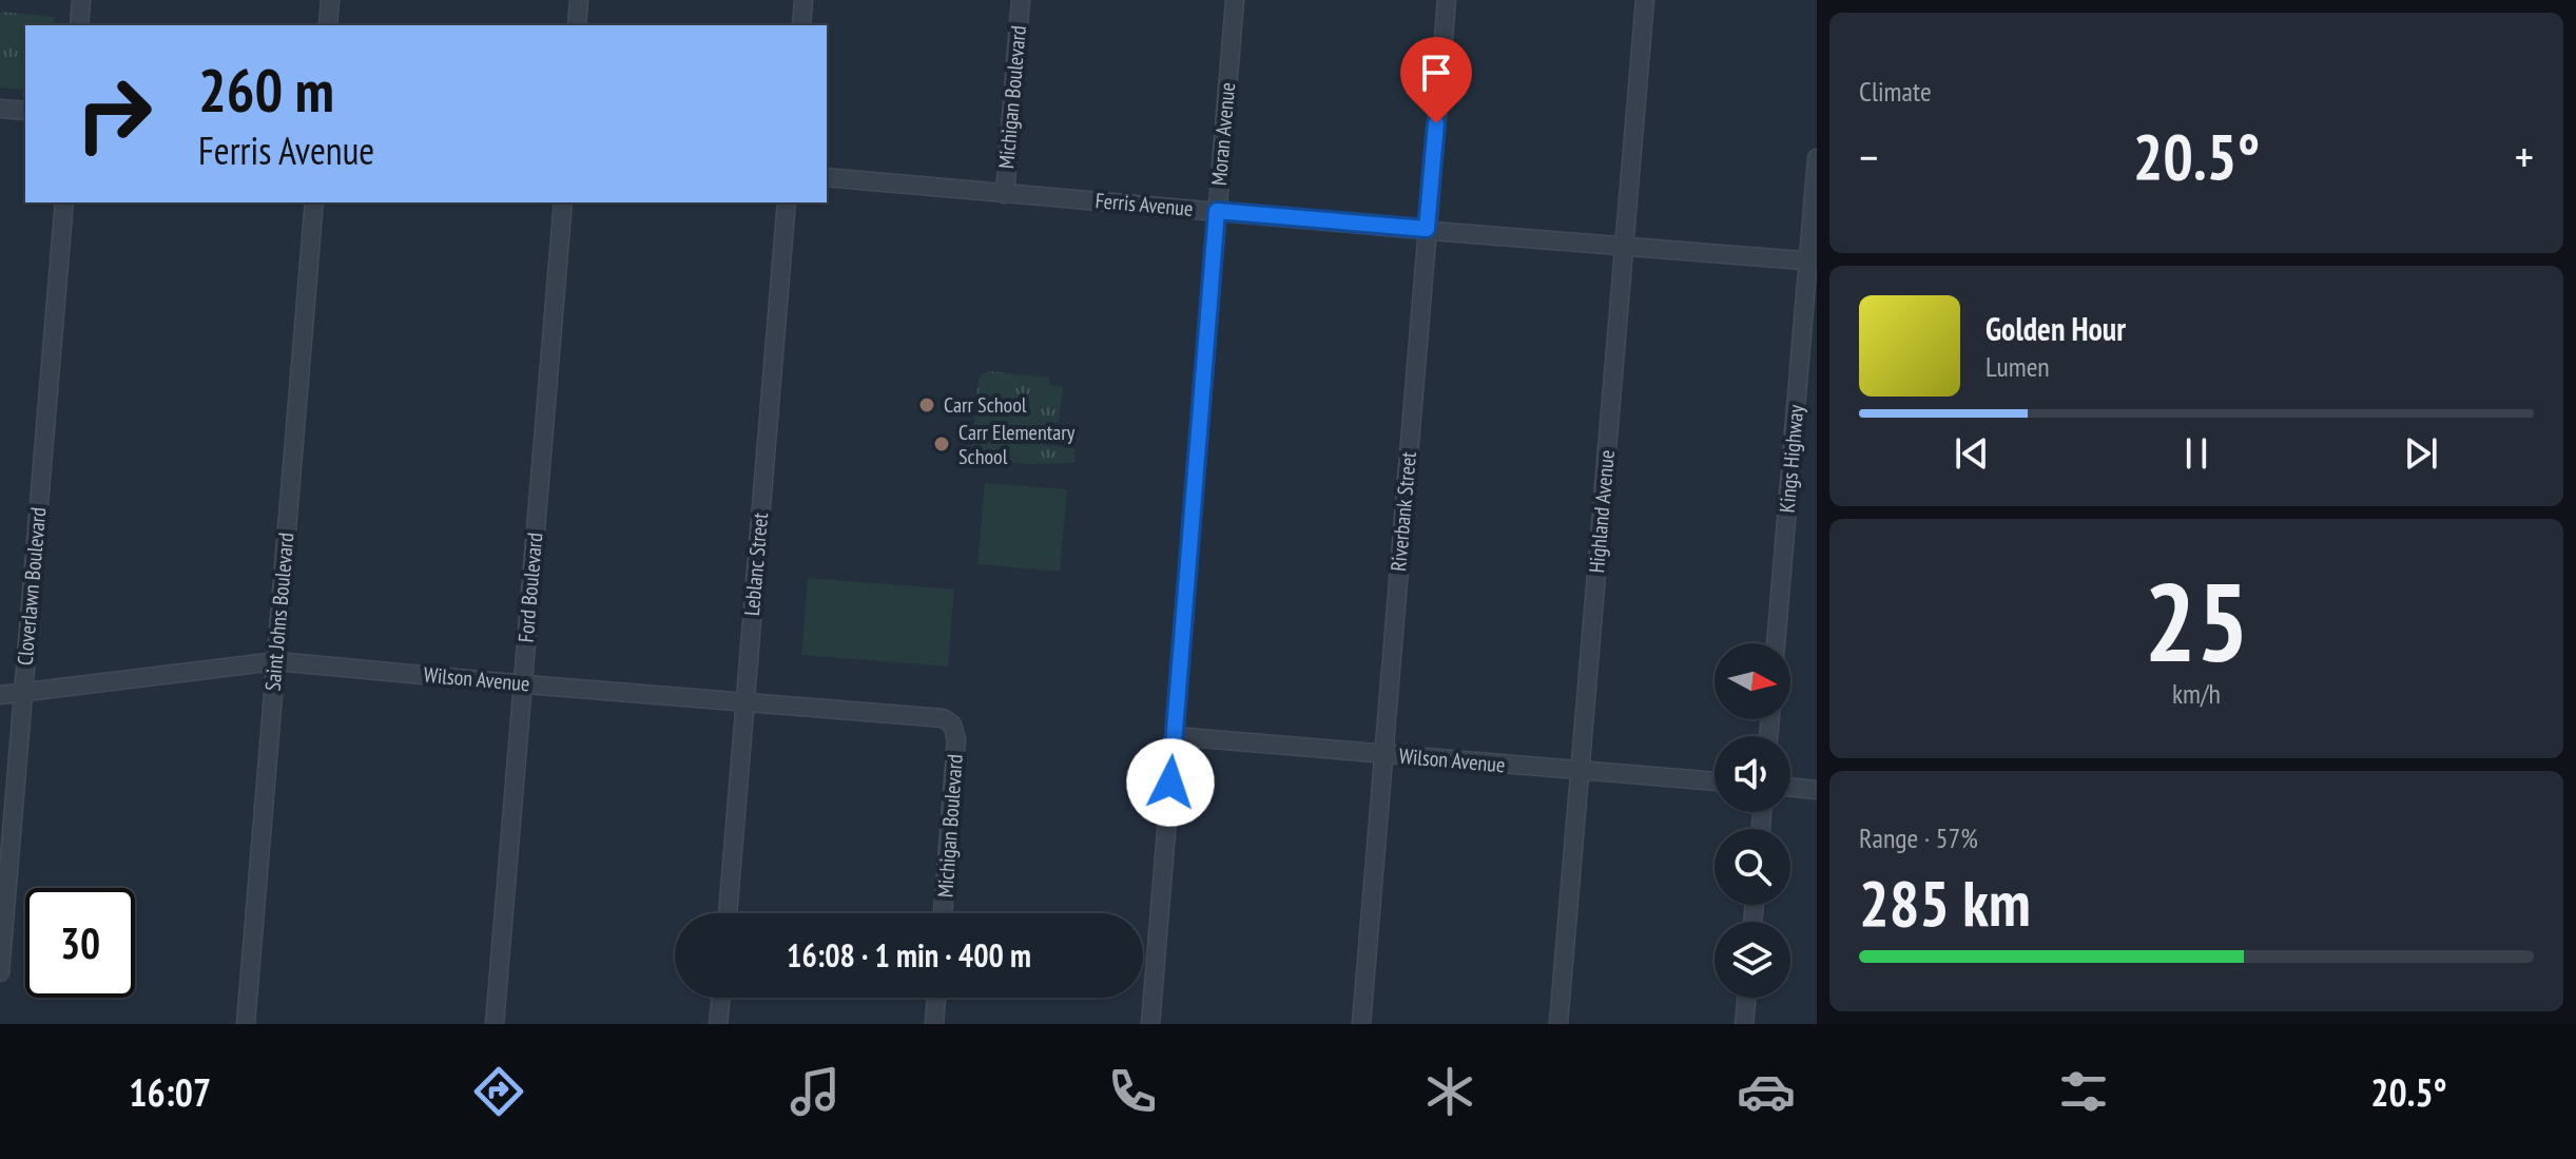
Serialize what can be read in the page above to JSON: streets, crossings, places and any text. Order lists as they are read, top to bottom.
{
  "streets": {
    "street": [
      "Michigan Boulevard",
      "Moran Avenue",
      "Ferris Avenue",
      "Kings Highway",
      "Riverbank Street",
      "Highland Avenue",
      "Leblanc Street",
      "Cloverlawn Boulevard",
      "Ford Boulevard",
      "Saint Johns Boulevard",
      "Wilson Avenue"
    ]
  },
  "crossings": [
    ["Michigan Boulevard", "Ferris Avenue"],
    ["Michigan Boulevard", "Wilson Avenue"],
    ["Moran Avenue", "Ferris Avenue"],
    ["Moran Avenue", "Wilson Avenue"],
    ["Ferris Avenue", "Kings Highway"],
    ["Ferris Avenue", "Riverbank Street"],
    ["Ferris Avenue", "Highland Avenue"],
    ["Riverbank Street", "Wilson Avenue"],
    ["Highland Avenue", "Wilson Avenue"],
    ["Leblanc Street", "Wilson Avenue"],
    ["Cloverlawn Boulevard", "Wilson Avenue"],
    ["Ford Boulevard", "Wilson Avenue"],
    ["Saint Johns Boulevard", "Wilson Avenue"]
  ],
  "places": ["Carr School", "Carr Elementary School"],
  "north": "right",
  "page": {
    "tile": [
      "Climate",
      ["25", "km/h"],
      ["Range · 57%", "285 km"]
    ],
    "turn": ["260 m", "Ferris Avenue"],
    "heat": ["−", "20.5°", "+"],
    "song": ["Golden Hour", "Lumen"],
    "limit": "30",
    "trip": "16:08 · 1 min · 400 m",
    "tabs": ["16:07", "20.5°"]
  }
}
